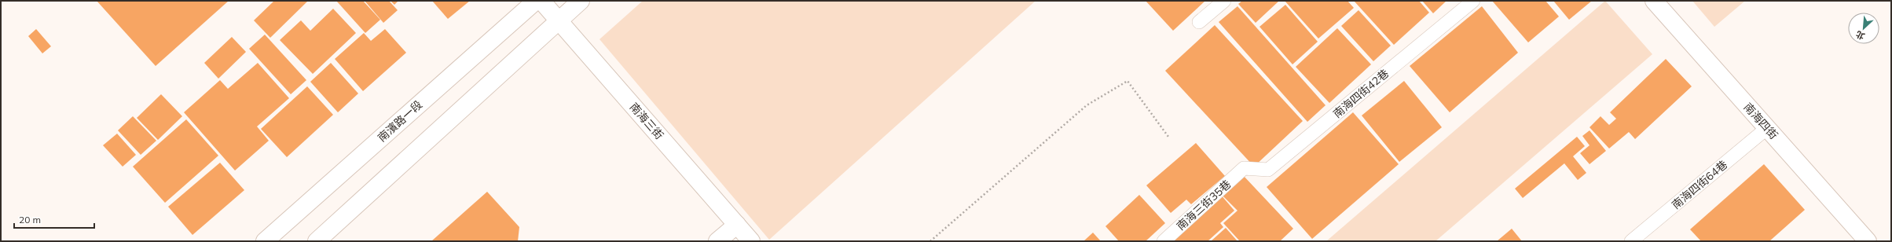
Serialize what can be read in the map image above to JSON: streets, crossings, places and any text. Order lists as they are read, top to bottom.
{
  "streets": {
    "main road": ["南濱路一段", "南海三街", "南海四街"],
    "lane": ["南海四街42巷", "南海四街64巷", "南海三街35巷"]
  },
  "crossings": [
    ["南海四街42巷", "南海三街35巷"],
    ["南海四街", "南海四街64巷"]
  ],
  "scale_bar": "20 m",
  "north": "bottom left"
}
